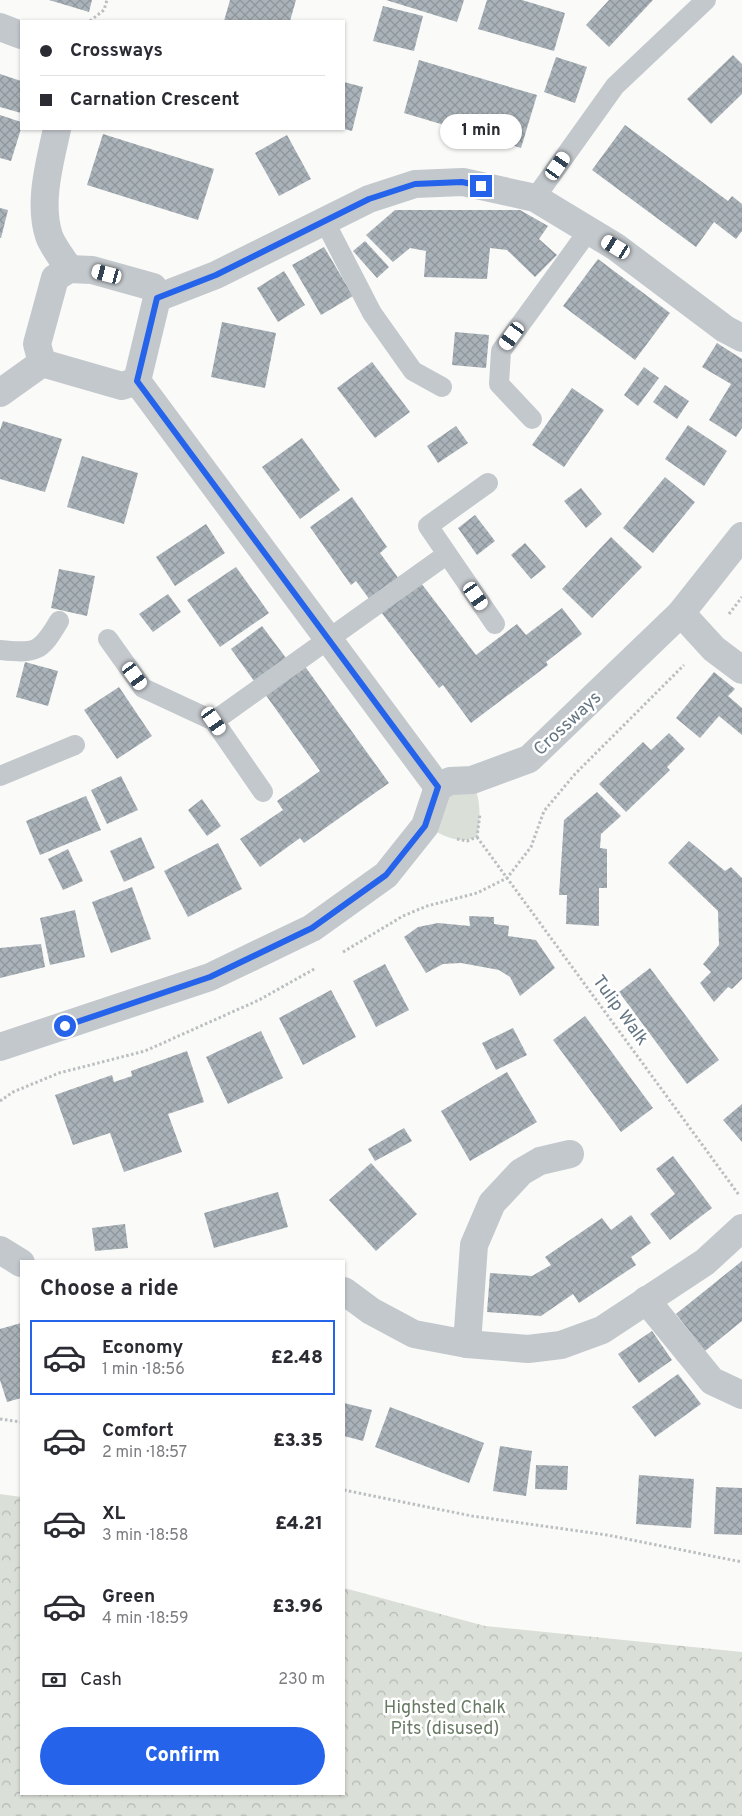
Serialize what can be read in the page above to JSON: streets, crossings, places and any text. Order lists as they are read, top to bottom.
{
  "streets": {
    "street": ["Crossways"],
    "path": ["Tulip Walk"]
  },
  "parks": ["Highsted Chalk Pits (disused)"],
  "page": {
    "banner": ["Crossways", "Carnation Crescent"],
    "bubble": "1 min",
    "heading": "Choose a ride",
    "list": [
      {
        "name": "Economy",
        "note": "1 min · 18:56",
        "value": "£2.48"
      },
      {
        "name": "Comfort",
        "note": "2 min · 18:57",
        "value": "£3.35"
      },
      {
        "name": "XL",
        "note": "3 min · 18:58",
        "value": "£4.21"
      },
      {
        "name": "Green",
        "note": "4 min · 18:59",
        "value": "£3.96"
      }
    ],
    "pay": ["Cash", "230 m"],
    "buttons": "Confirm"
  }
}
